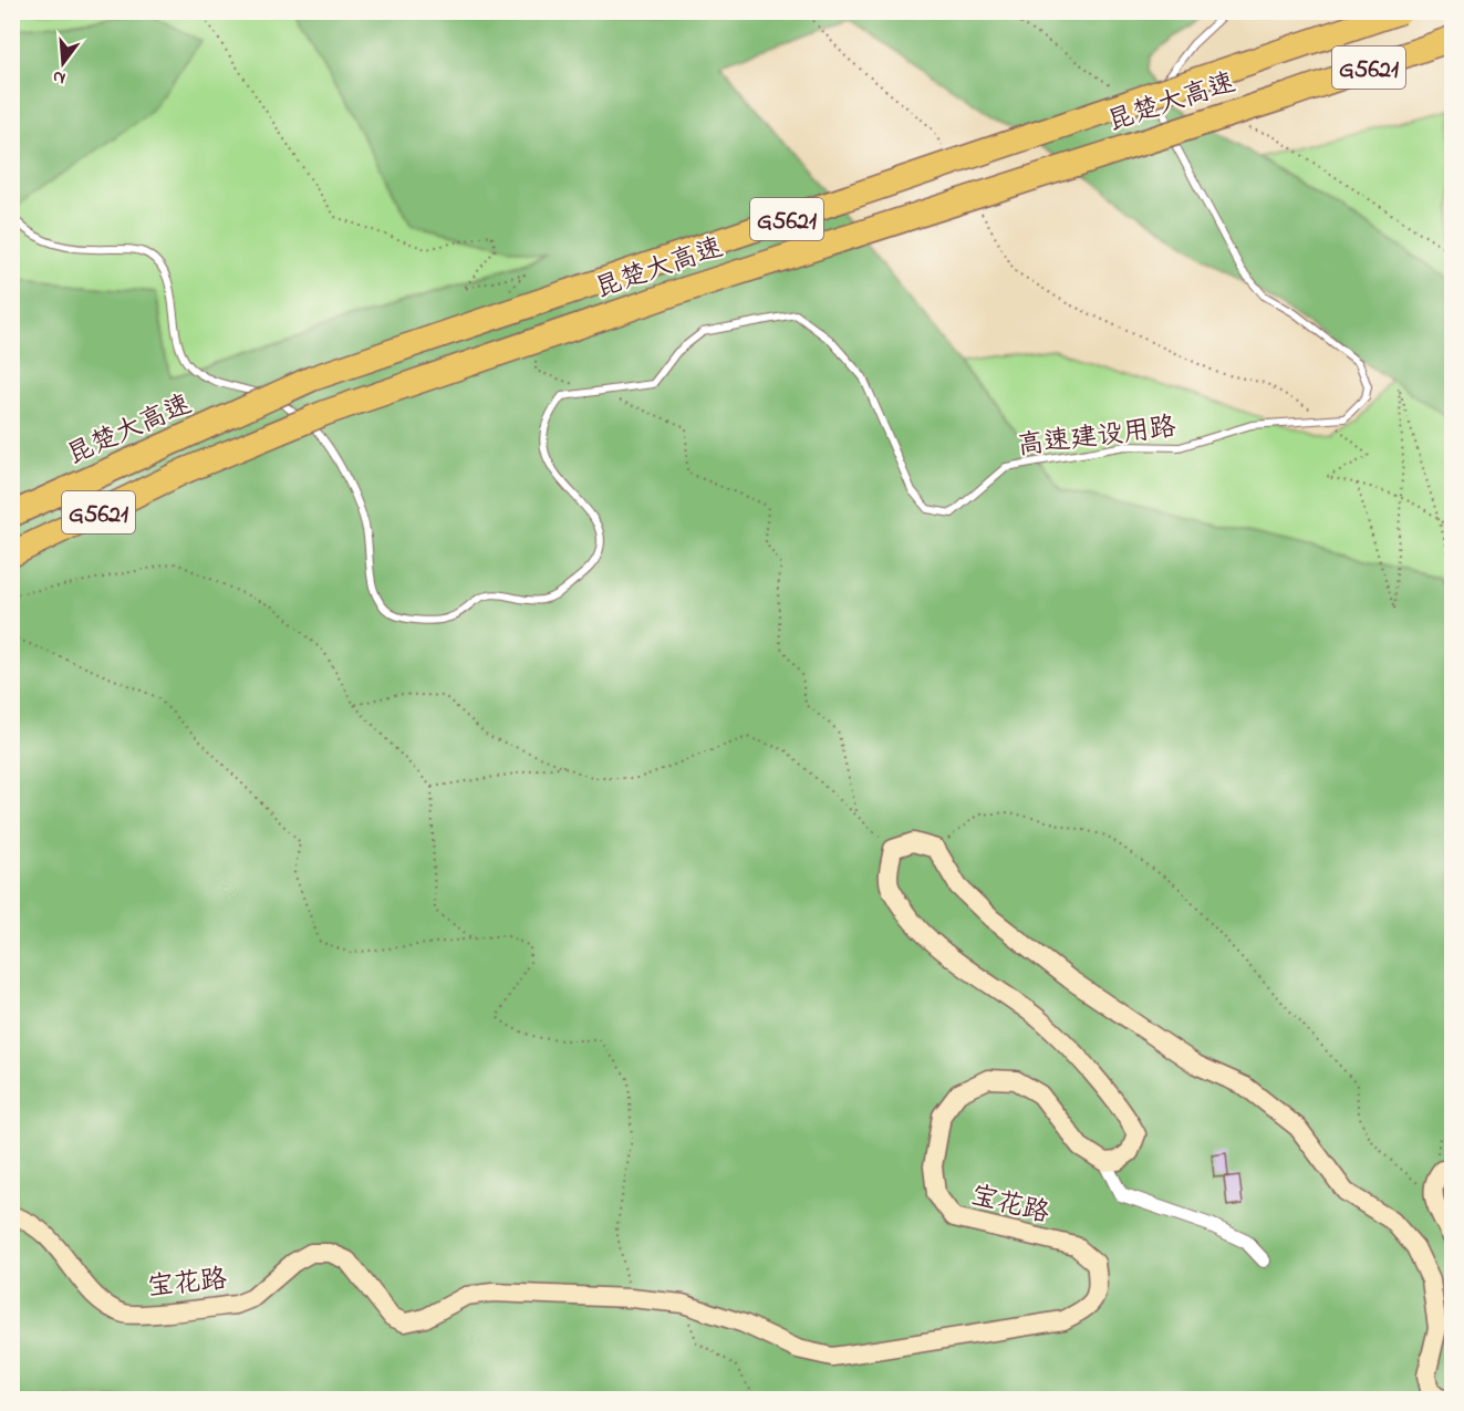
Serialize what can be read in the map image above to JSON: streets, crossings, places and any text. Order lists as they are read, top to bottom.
{
  "streets": {
    "highway": ["G5621", "昆楚大高速"],
    "main road": ["宝花路"],
    "lane": ["高速建设用路"]
  },
  "north": "bottom"
}
